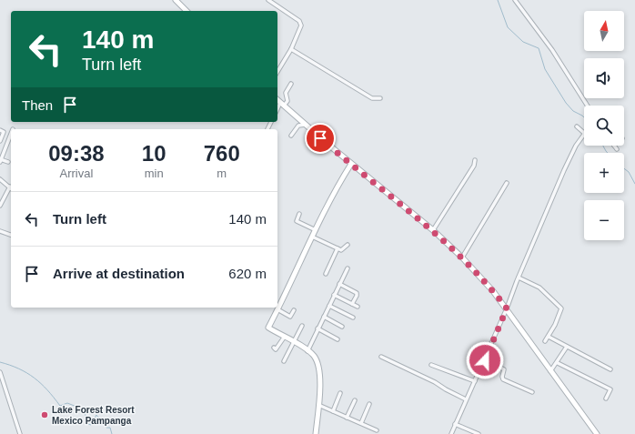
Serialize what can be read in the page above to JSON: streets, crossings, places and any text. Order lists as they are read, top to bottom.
{
  "places": ["Lake Forest Resort Mexico Pampanga"],
  "north": "top",
  "page": {
    "map_buttons": ["+", "−"],
    "turn": ["140 m", "Turn left"],
    "then": "Then",
    "eta": [
      "09:38",
      "Arrival",
      "10",
      "min",
      "760",
      "m"
    ],
    "list": [
      {
        "name": "Turn left",
        "value": "140 m"
      },
      {
        "name": "Arrive at destination",
        "value": "620 m"
      }
    ]
  }
}
